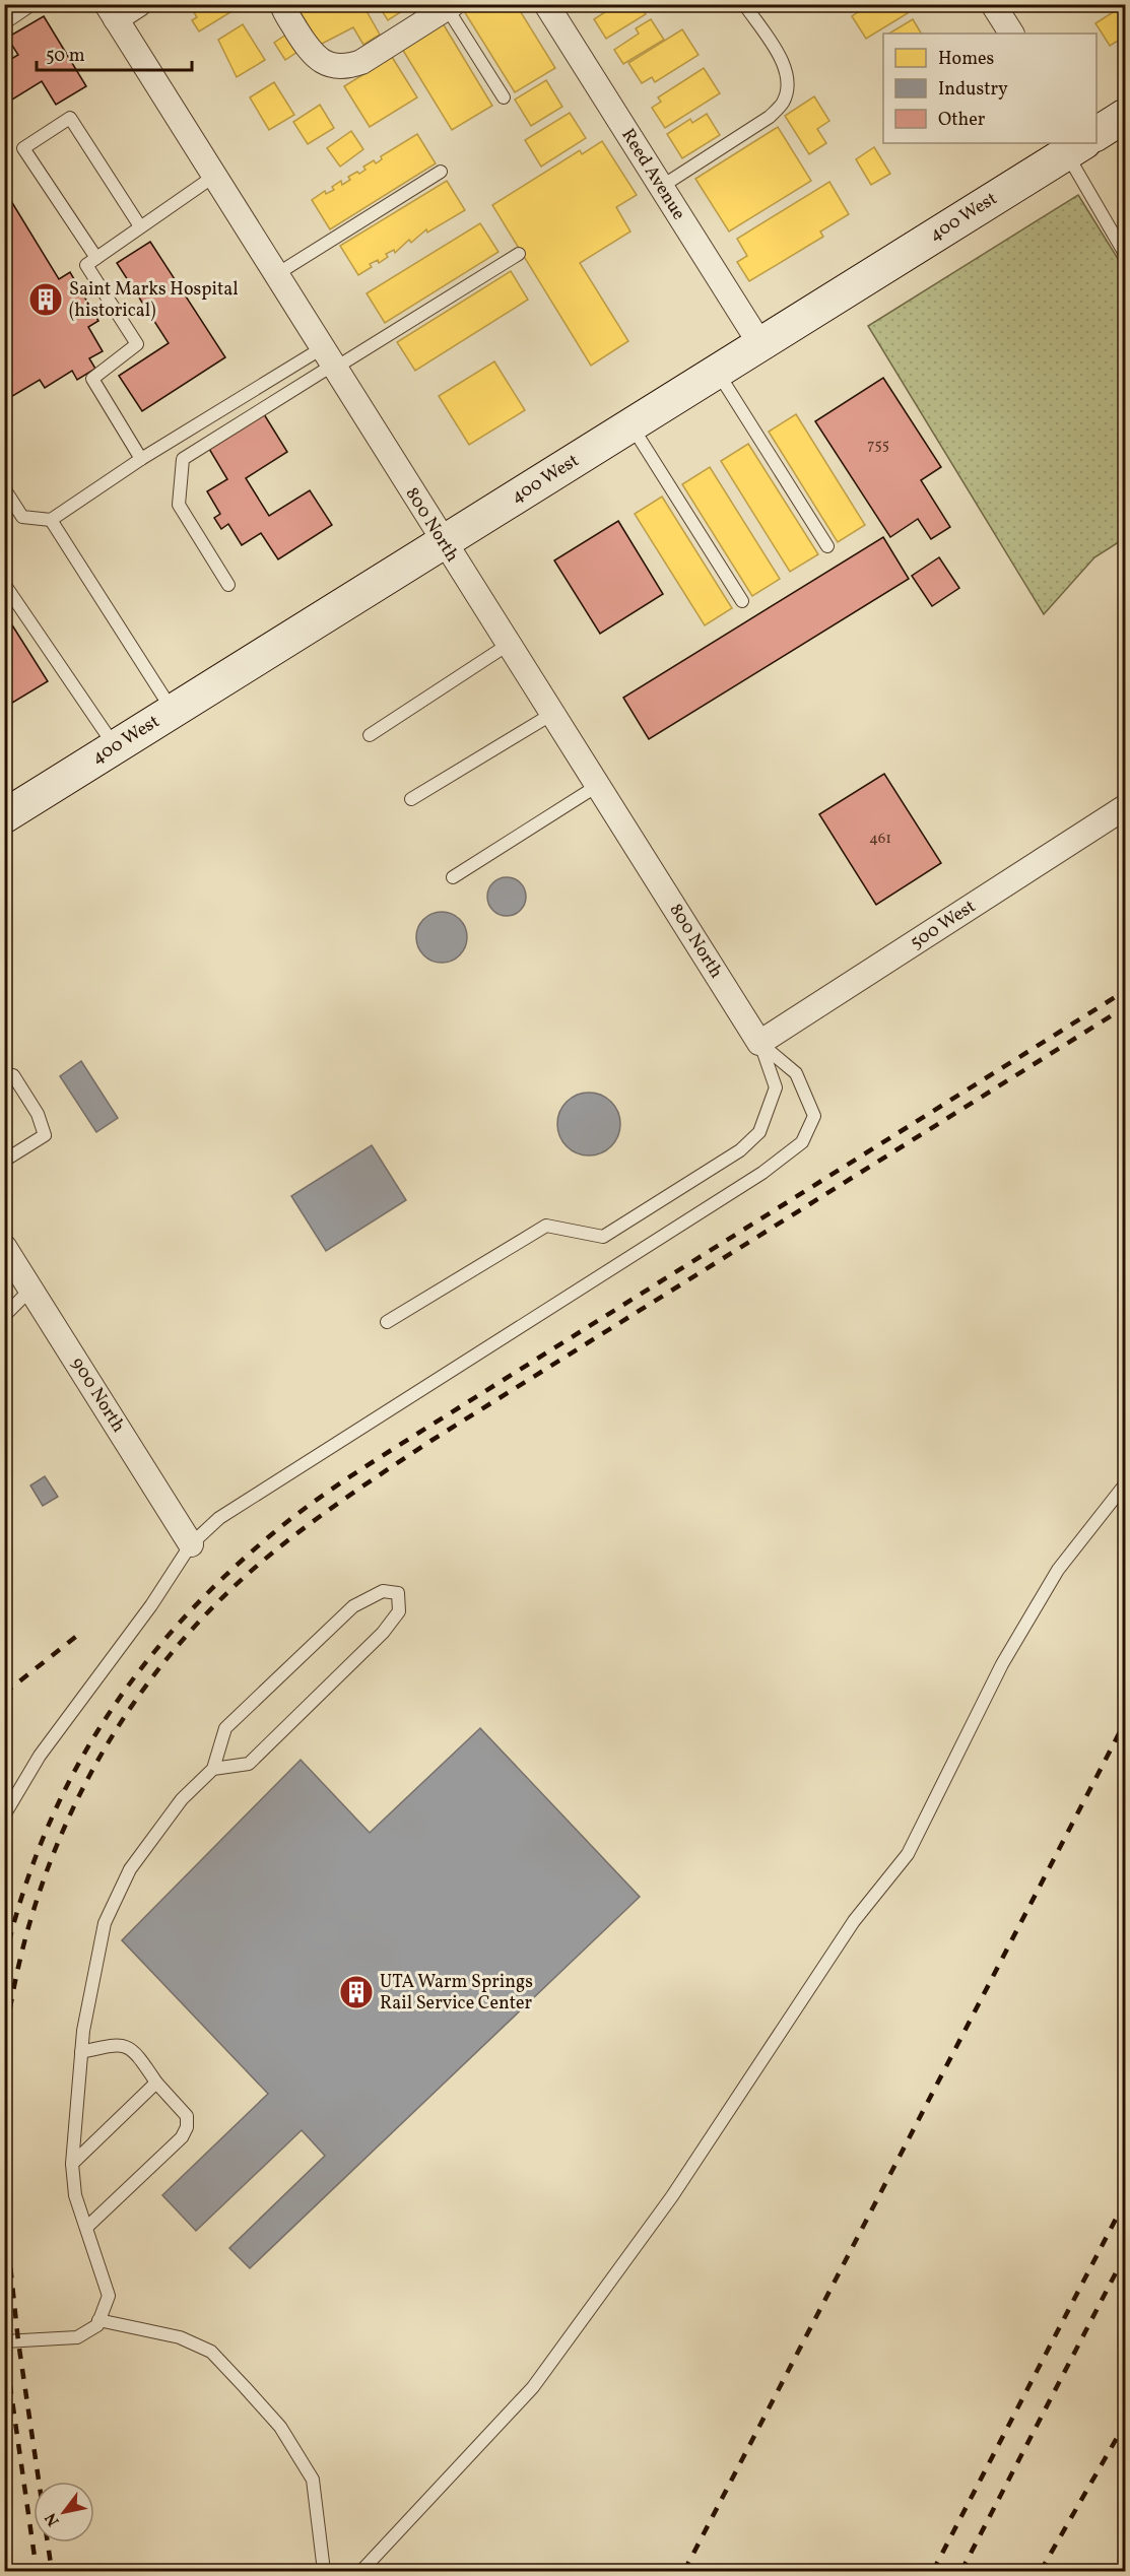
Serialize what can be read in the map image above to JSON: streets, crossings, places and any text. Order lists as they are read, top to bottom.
{
  "streets": {
    "street": [
      "Reed Avenue",
      "400 West",
      "800 North",
      "500 West",
      "900 North"
    ]
  },
  "crossings": [
    ["Reed Avenue", "400 West"],
    ["400 West", "800 North"],
    ["800 North", "500 West"]
  ],
  "places": {
    "building": ["Saint Marks Hospital (historical)", "UTA Warm Springs Rail Service Center"]
  },
  "house_numbers": ["755", "461"],
  "legend": ["Homes", "Industry", "Other"],
  "scale_bar": "50 m",
  "north": "bottom left"
}
